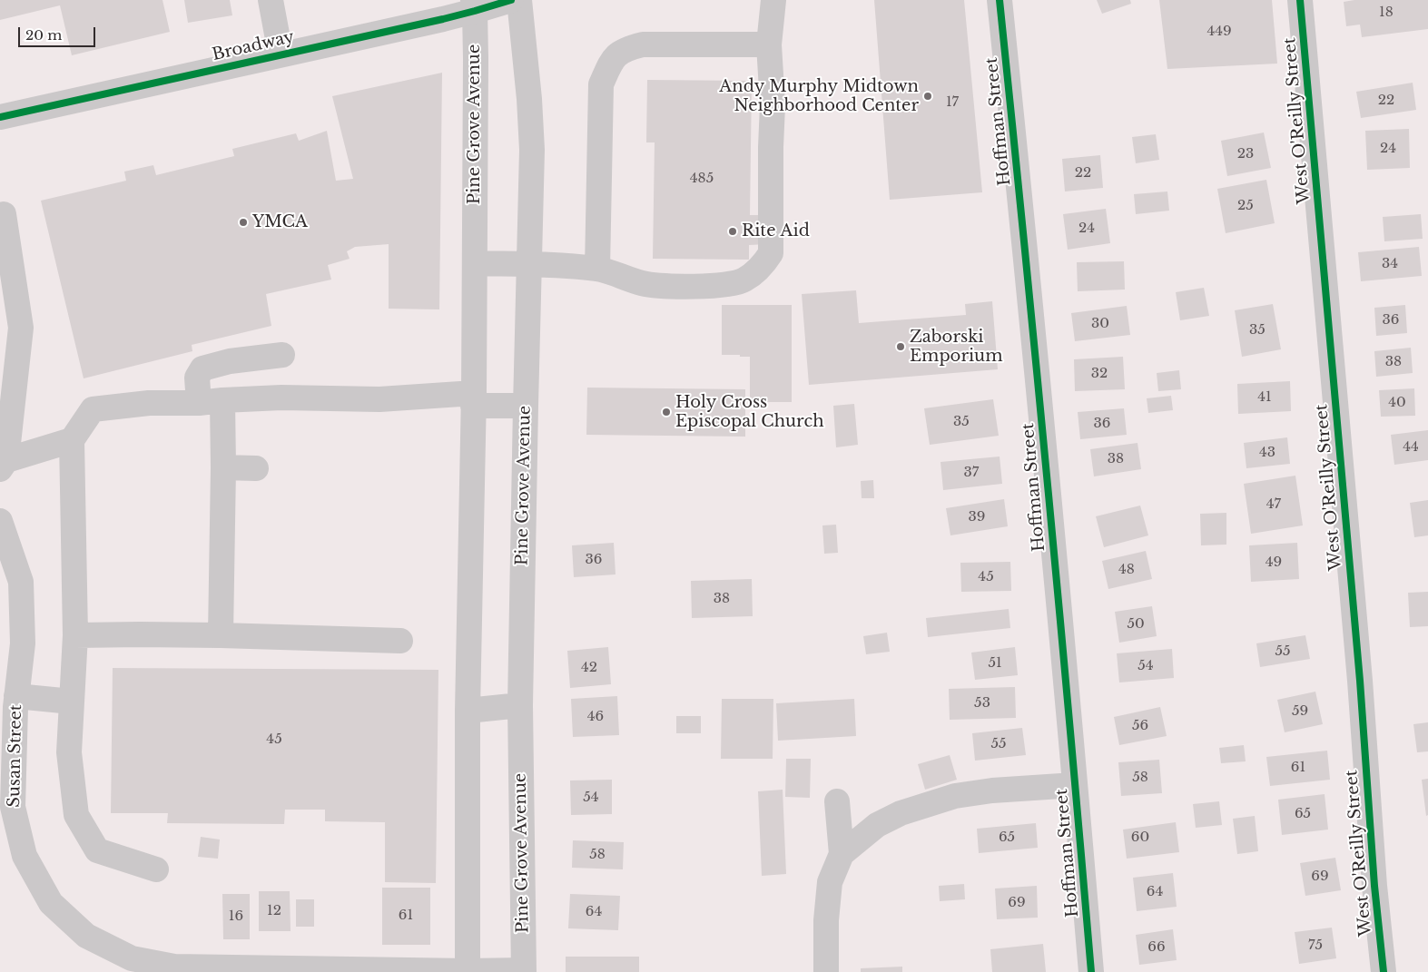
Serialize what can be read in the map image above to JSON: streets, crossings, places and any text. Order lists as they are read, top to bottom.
{
  "streets": {
    "main road": [
      "Broadway",
      "West O'Reilly Street",
      "Hoffman Street",
      "Pine Grove Avenue",
      "Susan Street"
    ]
  },
  "crossings": [
    ["Broadway", "Pine Grove Avenue"],
    ["Pine Grove Avenue", "Susan Street"]
  ],
  "places": [
    "Andy Murphy Midtown Neighborhood Center",
    "YMCA",
    "Rite Aid",
    "Zaborski Emporium",
    "Holy Cross Episcopal Church"
  ],
  "house_numbers": [
    "18",
    "449",
    "22",
    "17",
    "24",
    "23",
    "22",
    "485",
    "25",
    "24",
    "34",
    "36",
    "30",
    "35",
    "38",
    "32",
    "41",
    "40",
    "35",
    "36",
    "44",
    "43",
    "38",
    "37",
    "47",
    "39",
    "36",
    "49",
    "48",
    "45",
    "38",
    "50",
    "55",
    "51",
    "54",
    "42",
    "53",
    "59",
    "46",
    "56",
    "45",
    "55",
    "61",
    "58",
    "54",
    "65",
    "65",
    "60",
    "58",
    "69",
    "64",
    "69",
    "12",
    "64",
    "61",
    "16",
    "75",
    "66"
  ],
  "scale_bar": "20 m"
}
